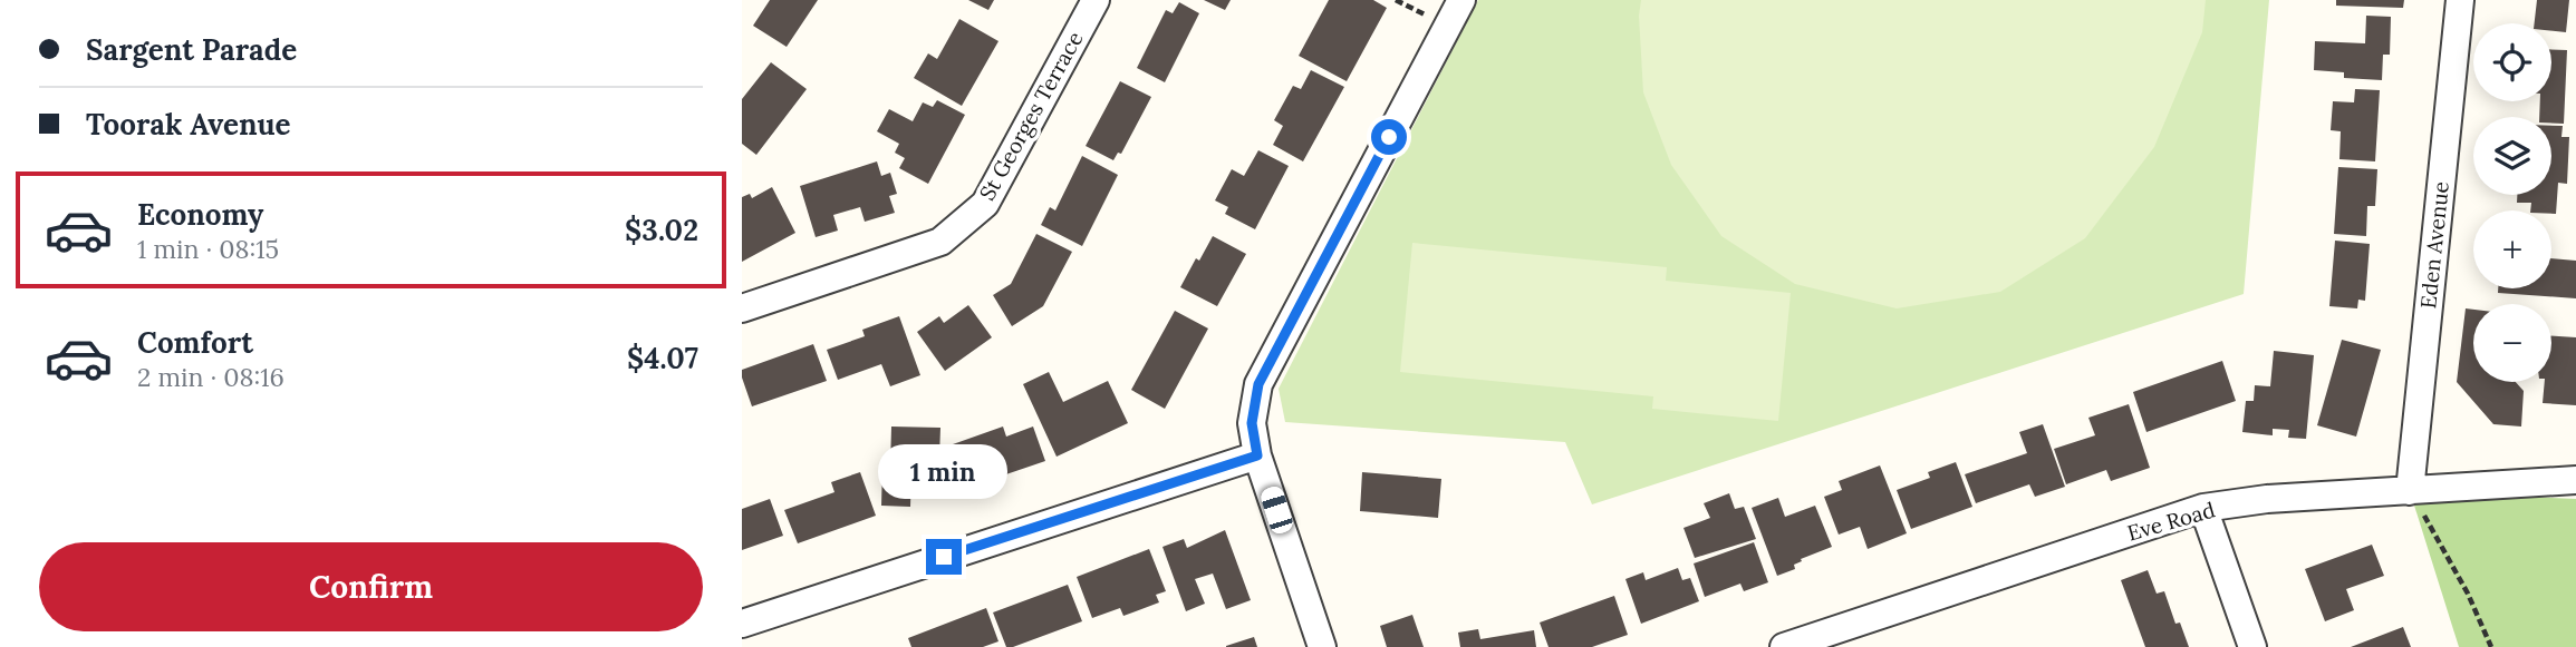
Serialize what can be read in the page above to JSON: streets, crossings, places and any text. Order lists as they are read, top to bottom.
{
  "streets": {
    "street": ["St Georges Terrace", "Eden Avenue", "Eve Road"]
  },
  "crossings": [
    ["Eden Avenue", "Eve Road"]
  ],
  "page": {
    "banner": ["Sargent Parade", "Toorak Avenue"],
    "map_buttons": ["+", "−"],
    "list": [
      {
        "name": "Economy",
        "note": "1 min · 08:15",
        "value": "$3.02"
      },
      {
        "name": "Comfort",
        "note": "2 min · 08:16",
        "value": "$4.07"
      }
    ],
    "bubble": "1 min",
    "buttons": "Confirm"
  }
}
